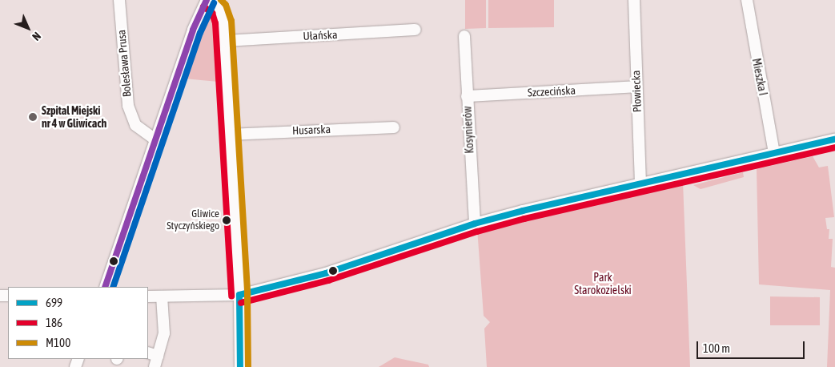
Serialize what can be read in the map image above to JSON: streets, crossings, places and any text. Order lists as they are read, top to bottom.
{
  "streets": {
    "street": [
      "Ułańska",
      "Bolesława Prusa",
      "Mieszka I",
      "Szczecińska",
      "Płowiecka",
      "Husarska",
      "Kosynierów"
    ]
  },
  "crossings": [
    ["Szczecińska", "Płowiecka"],
    ["Szczecińska", "Kosynierów"]
  ],
  "parks": ["Park Starokozielski"],
  "places": ["Szpital Miejski nr 4 w Gliwicach", "Gliwice Styczyńskiego"],
  "lines": ["transit line M100", "transit line 186", "transit line 699"],
  "legend": ["699", "186", "M100"],
  "scale_bar": "100 m",
  "north": "bottom right"
}
